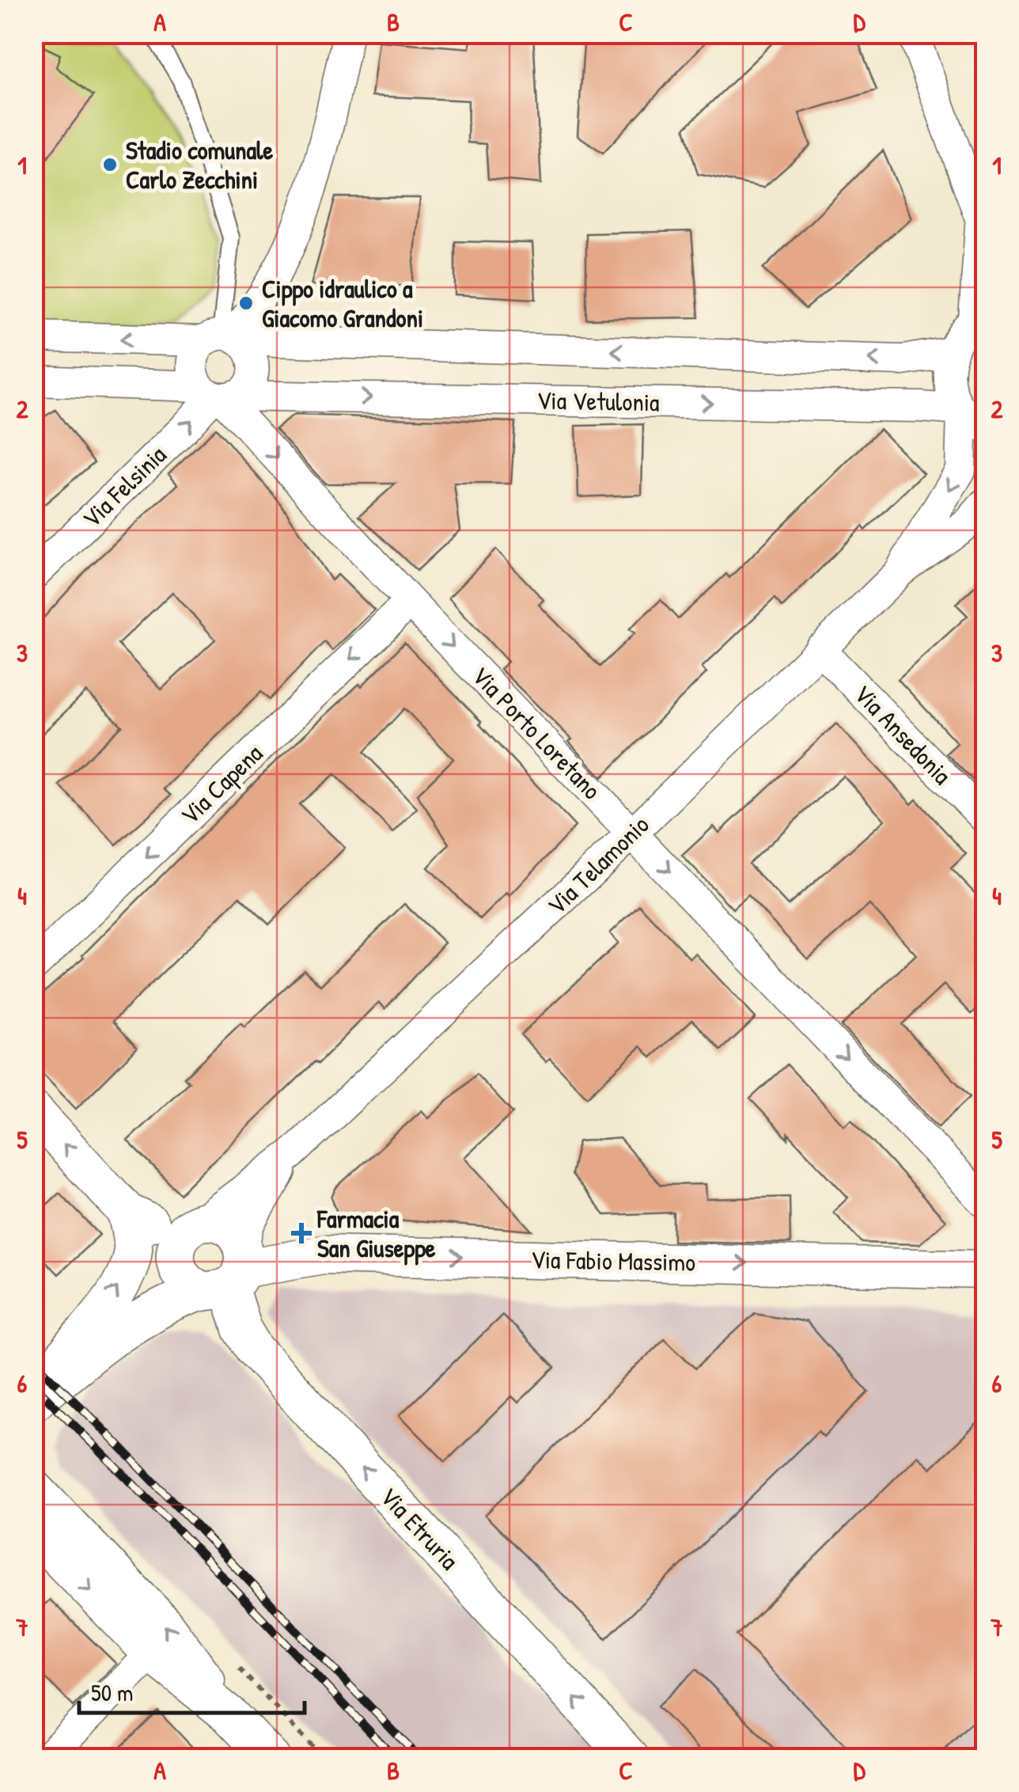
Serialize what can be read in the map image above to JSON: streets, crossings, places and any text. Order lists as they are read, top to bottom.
{
  "streets": {
    "street": [
      "Via Vetulonia",
      "Via Felsinia",
      "Via Porto Loretano",
      "Via Ansedonia",
      "Via Capena",
      "Via Telamonio",
      "Via Fabio Massimo",
      "Via Etruria"
    ]
  },
  "crossings": [
    ["Via Vetulonia", "Via Felsinia"],
    ["Via Vetulonia", "Via Porto Loretano"],
    ["Via Vetulonia", "Via Telamonio"],
    ["Via Felsinia", "Via Porto Loretano"],
    ["Via Porto Loretano", "Via Capena"],
    ["Via Porto Loretano", "Via Telamonio"],
    ["Via Ansedonia", "Via Telamonio"],
    ["Via Telamonio", "Via Fabio Massimo"],
    ["Via Telamonio", "Via Etruria"],
    ["Via Fabio Massimo", "Via Etruria"]
  ],
  "one_way": [
    "Via Felsinia",
    "Via Porto Loretano",
    "Via Capena",
    "Via Fabio Massimo"
  ],
  "places": {
    "other": ["Stadio comunale Carlo Zecchini", "Cippo idraulico a Giacomo Grandoni"],
    "health": ["Farmacia San Giuseppe"]
  },
  "scale_bar": "50 m",
  "grid": {
    "columns": [
      "A",
      "B",
      "C",
      "D"
    ],
    "rows": [
      "1",
      "2",
      "3",
      "4",
      "5",
      "6",
      "7"
    ]
  }
}
